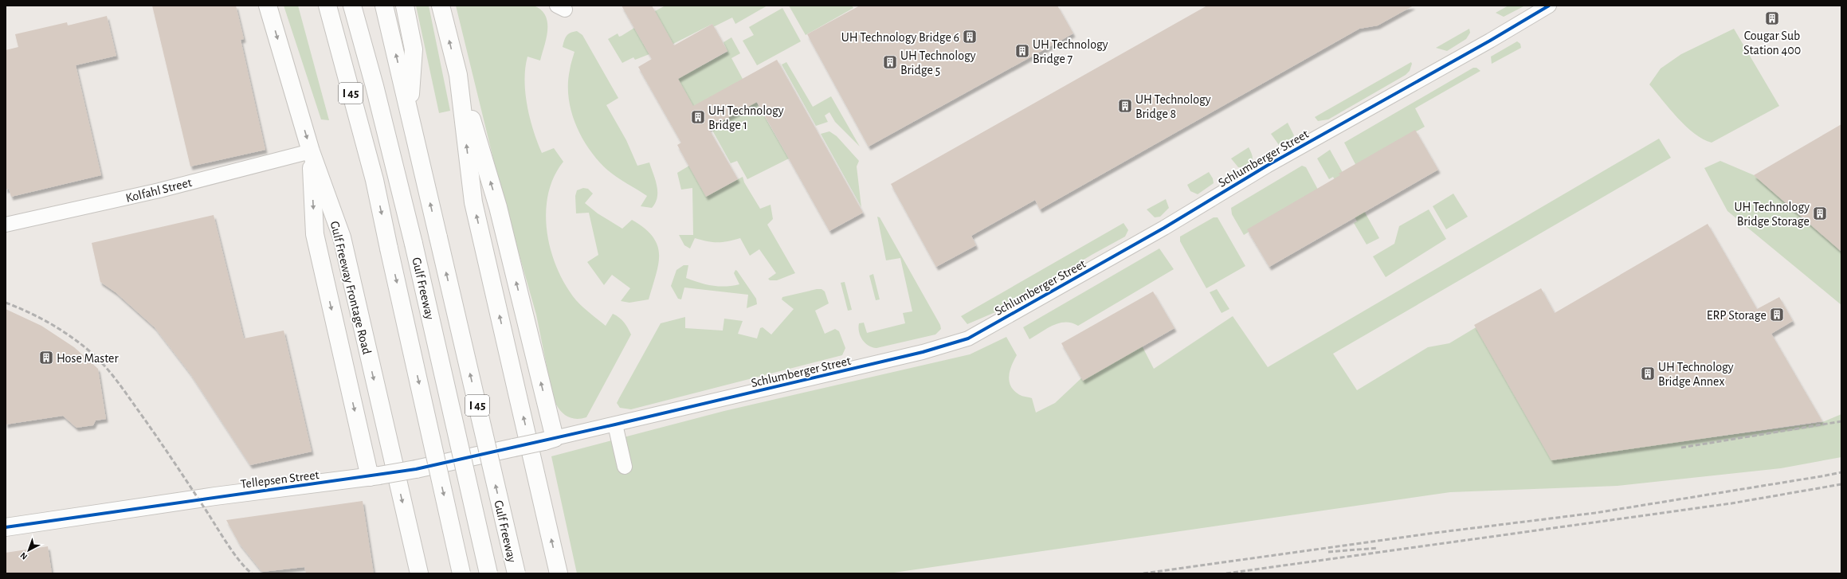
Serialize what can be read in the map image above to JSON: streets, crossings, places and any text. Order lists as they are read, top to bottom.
{
  "streets": {
    "main road": [
      "I 45",
      "Gulf Freeway Frontage Road",
      "Gulf Freeway",
      "Tellepsen Street"
    ],
    "street": ["Schlumberger Street", "Kolfahl Street"]
  },
  "crossings": [
    ["Schlumberger Street", "Tellepsen Street"],
    ["Kolfahl Street", "Gulf Freeway Frontage Road"]
  ],
  "places": {
    "building": [
      "Cougar Sub Station 400",
      "UH Technology Bridge 6",
      "UH Technology Bridge 7",
      "UH Technology Bridge 5",
      "UH Technology Bridge 8",
      "UH Technology Bridge 1",
      "UH Technology Bridge Storage",
      "ERP Storage",
      "Hose Master",
      "UH Technology Bridge Annex"
    ]
  },
  "north": "bottom left"
}
